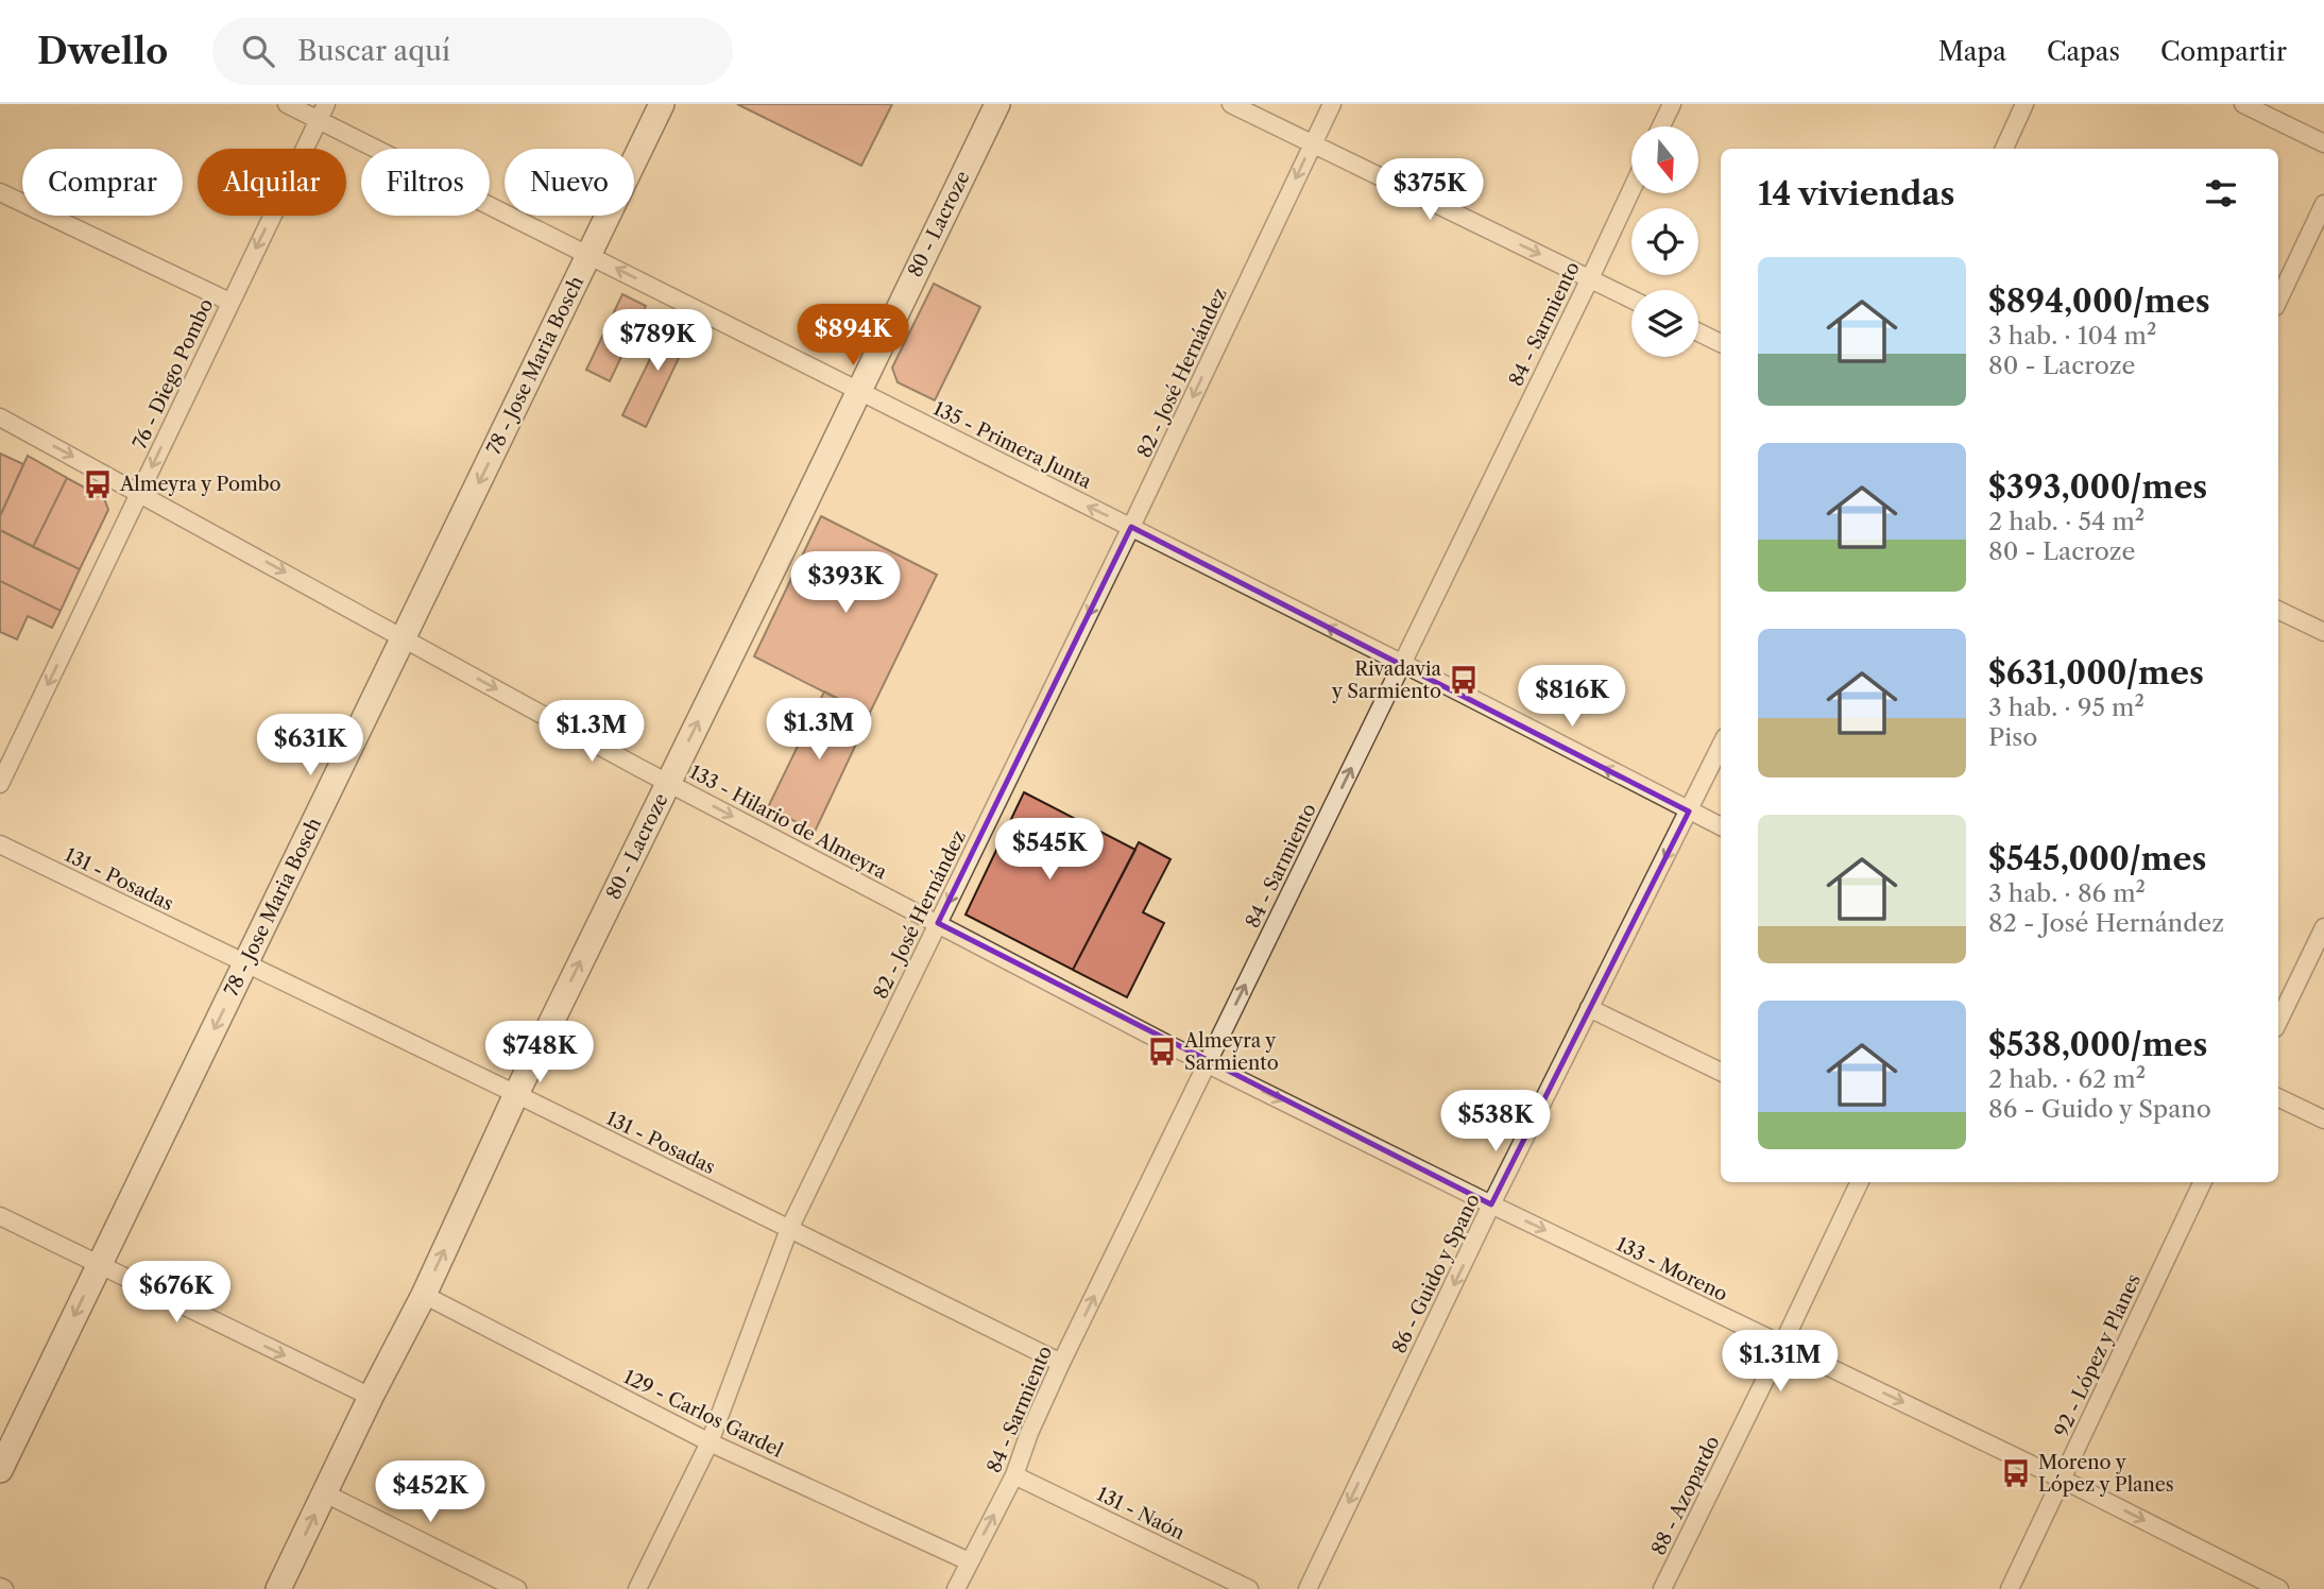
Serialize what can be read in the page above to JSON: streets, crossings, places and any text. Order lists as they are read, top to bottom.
{
  "streets": {
    "street": [
      "80 - Lacroze",
      "84 - Sarmiento",
      "78 - Jose Maria Bosch",
      "82 - José Hernández",
      "76 - Diego Pombo",
      "135 - Primera Junta",
      "133 - Hilario de Almeyra",
      "131 - Posadas",
      "133 - Moreno",
      "86 - Guido y Spano",
      "92 - López y Planes",
      "129 - Carlos Gardel",
      "88 - Azopardo",
      "131 - Naón"
    ]
  },
  "crossings": [
    ["80 - Lacroze", "135 - Primera Junta"],
    ["80 - Lacroze", "133 - Hilario de Almeyra"],
    ["80 - Lacroze", "131 - Posadas"],
    ["80 - Lacroze", "129 - Carlos Gardel"],
    ["84 - Sarmiento", "135 - Primera Junta"],
    ["84 - Sarmiento", "133 - Hilario de Almeyra"],
    ["84 - Sarmiento", "131 - Posadas"],
    ["84 - Sarmiento", "133 - Moreno"],
    ["84 - Sarmiento", "129 - Carlos Gardel"],
    ["84 - Sarmiento", "131 - Naón"],
    ["78 - Jose Maria Bosch", "135 - Primera Junta"],
    ["78 - Jose Maria Bosch", "133 - Hilario de Almeyra"],
    ["78 - Jose Maria Bosch", "131 - Posadas"],
    ["82 - José Hernández", "135 - Primera Junta"],
    ["82 - José Hernández", "133 - Hilario de Almeyra"],
    ["82 - José Hernández", "131 - Posadas"],
    ["82 - José Hernández", "129 - Carlos Gardel"],
    ["76 - Diego Pombo", "135 - Primera Junta"],
    ["76 - Diego Pombo", "133 - Hilario de Almeyra"],
    ["135 - Primera Junta", "86 - Guido y Spano"],
    ["133 - Hilario de Almeyra", "133 - Moreno"],
    ["133 - Moreno", "86 - Guido y Spano"],
    ["133 - Moreno", "92 - López y Planes"],
    ["133 - Moreno", "88 - Azopardo"]
  ],
  "one_way": [
    "80 - Lacroze",
    "84 - Sarmiento",
    "78 - Jose Maria Bosch",
    "82 - José Hernández",
    "76 - Diego Pombo",
    "135 - Primera Junta",
    "133 - Hilario de Almeyra",
    "133 - Moreno",
    "86 - Guido y Spano"
  ],
  "places": {
    "bus stop": [
      "Almeyra y Pombo",
      "Rivadavia y Sarmiento",
      "Almeyra y Sarmiento",
      "Moreno y López y Planes"
    ]
  },
  "north": "bottom",
  "page": {
    "header": "Dwello",
    "search": "Buscar aquí",
    "nav": ["Mapa", "Capas", "Compartir"],
    "chip": [
      "Comprar",
      "Alquilar",
      "Filtros",
      "Nuevo"
    ],
    "heading": "14 viviendas",
    "price": [
      "$375K",
      "$894K",
      "$789K",
      "$393K",
      "$816K",
      "$1.3M",
      "$1.3M",
      "$631K",
      "$545K",
      "$748K",
      "$538K",
      "$676K",
      "$1.31M",
      "$452K"
    ],
    "list": [
      {
        "name": "$894,000/mes",
        "note": "3 hab. · 104 m² · 80 - Lacroze"
      },
      {
        "name": "$393,000/mes",
        "note": "2 hab. · 54 m² · 80 - Lacroze"
      },
      {
        "name": "$631,000/mes",
        "note": "3 hab. · 95 m² · Piso"
      },
      {
        "name": "$545,000/mes",
        "note": "3 hab. · 86 m² · 82 - José Hernández"
      },
      {
        "name": "$538,000/mes",
        "note": "2 hab. · 62 m² · 86 - Guido y Spano"
      }
    ]
  }
}
